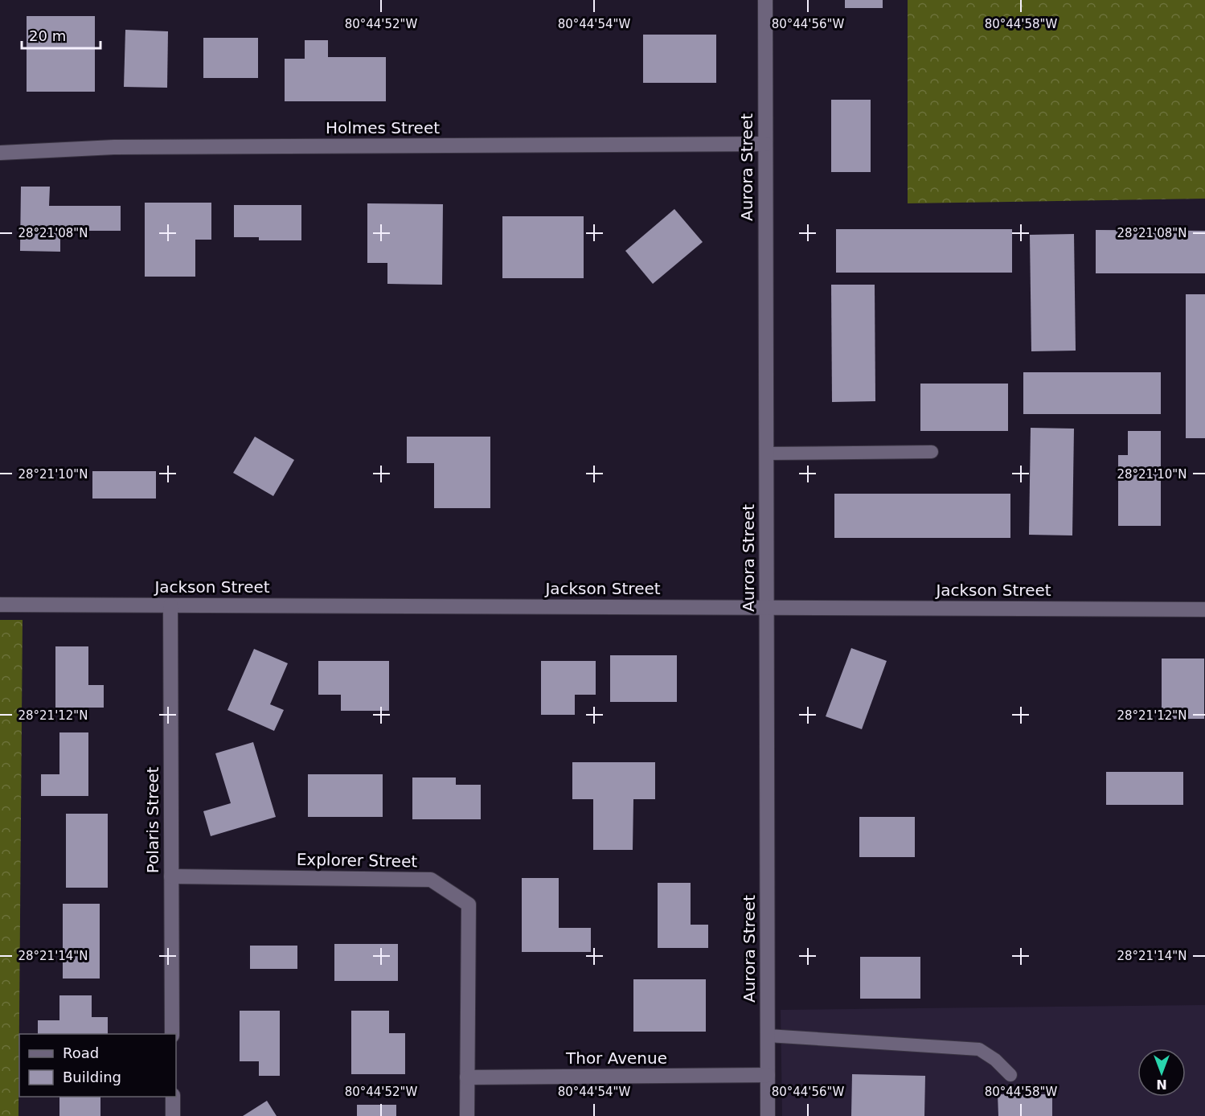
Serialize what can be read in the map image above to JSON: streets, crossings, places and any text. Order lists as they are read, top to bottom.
{
  "streets": {
    "street": [
      "Holmes Street",
      "Aurora Street",
      "Jackson Street",
      "Polaris Street",
      "Explorer Street",
      "Thor Avenue"
    ]
  },
  "crossings": [
    ["Holmes Street", "Aurora Street"],
    ["Aurora Street", "Jackson Street"],
    ["Aurora Street", "Thor Avenue"],
    ["Jackson Street", "Polaris Street"],
    ["Polaris Street", "Explorer Street"],
    ["Explorer Street", "Thor Avenue"]
  ],
  "legend": ["Road", "Building"],
  "scale_bar": "20 m",
  "north": "bottom",
  "coordinates": [
    "80°44'52\"W",
    "80°44'54\"W",
    "80°44'56\"W",
    "80°44'58\"W",
    "28°21'08\"N",
    "28°21'10\"N",
    "28°21'12\"N",
    "28°21'14\"N"
  ]
}
